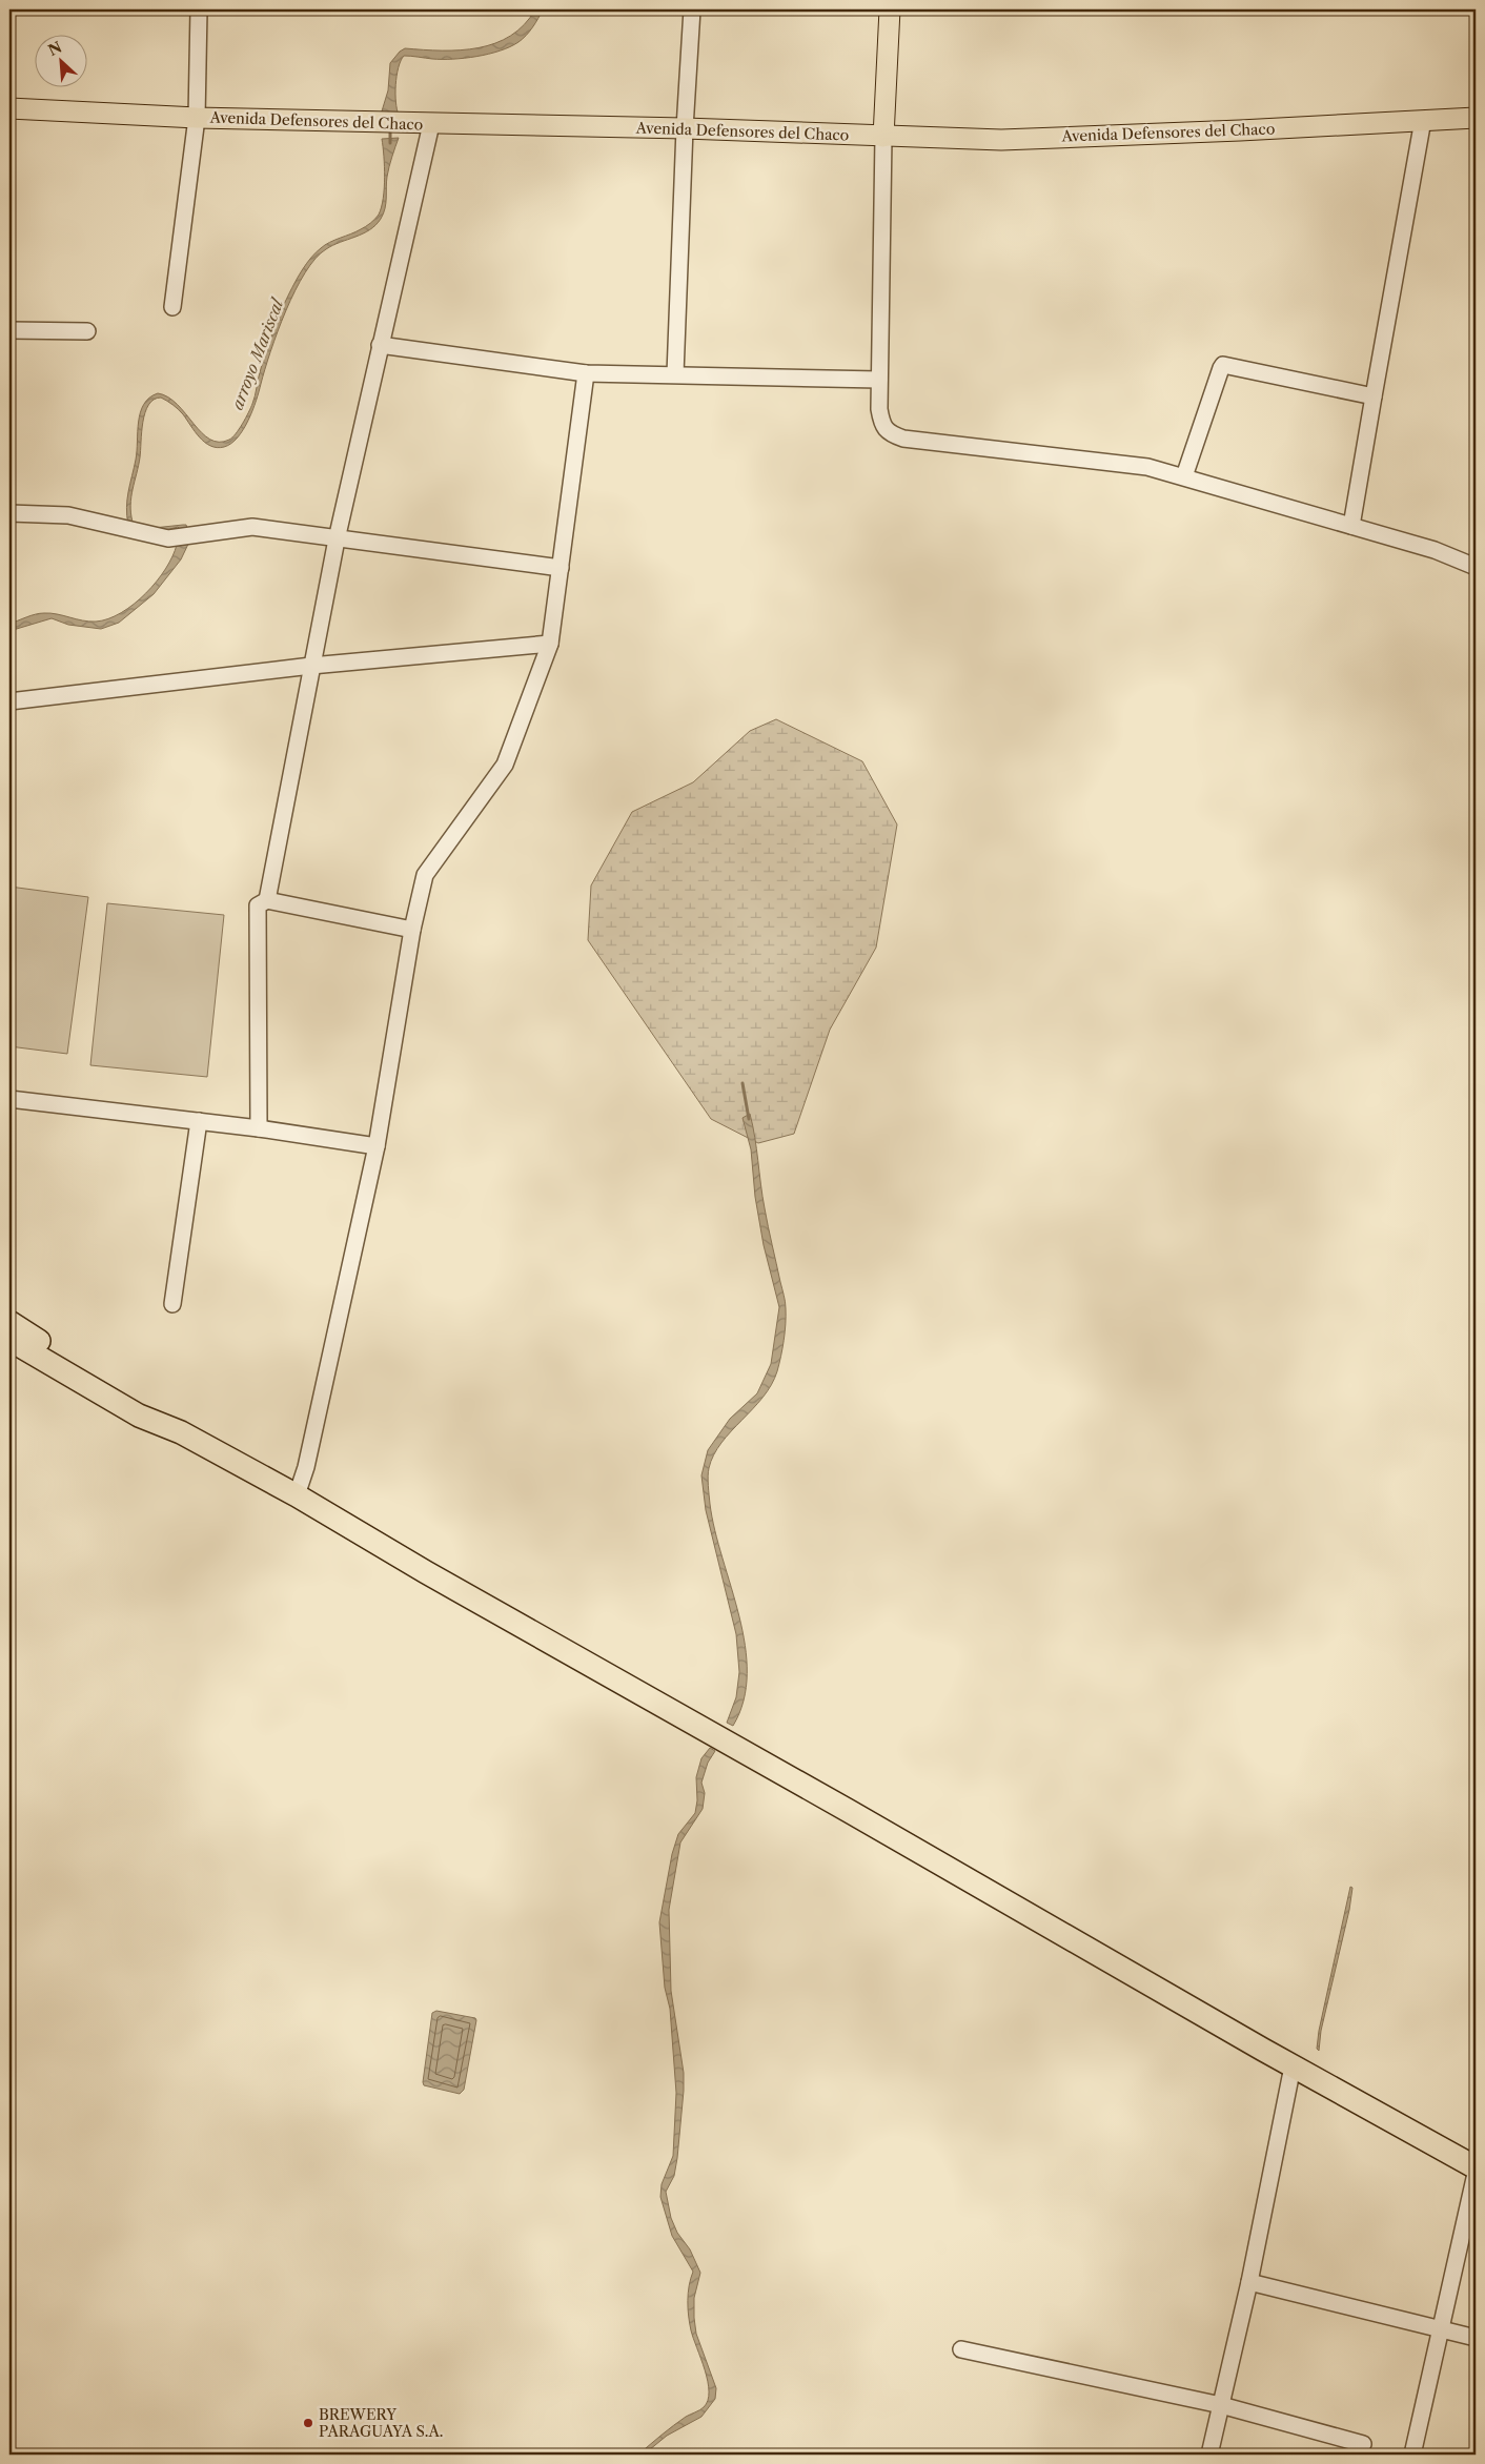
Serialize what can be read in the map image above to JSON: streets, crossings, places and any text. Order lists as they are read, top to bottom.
{
  "streets": {
    "main road": ["Avenida Defensores del Chaco"]
  },
  "water": ["arroyo Mariscal"],
  "places": ["BREWERY PARAGUAYA S.A."],
  "north": "top left"
}
